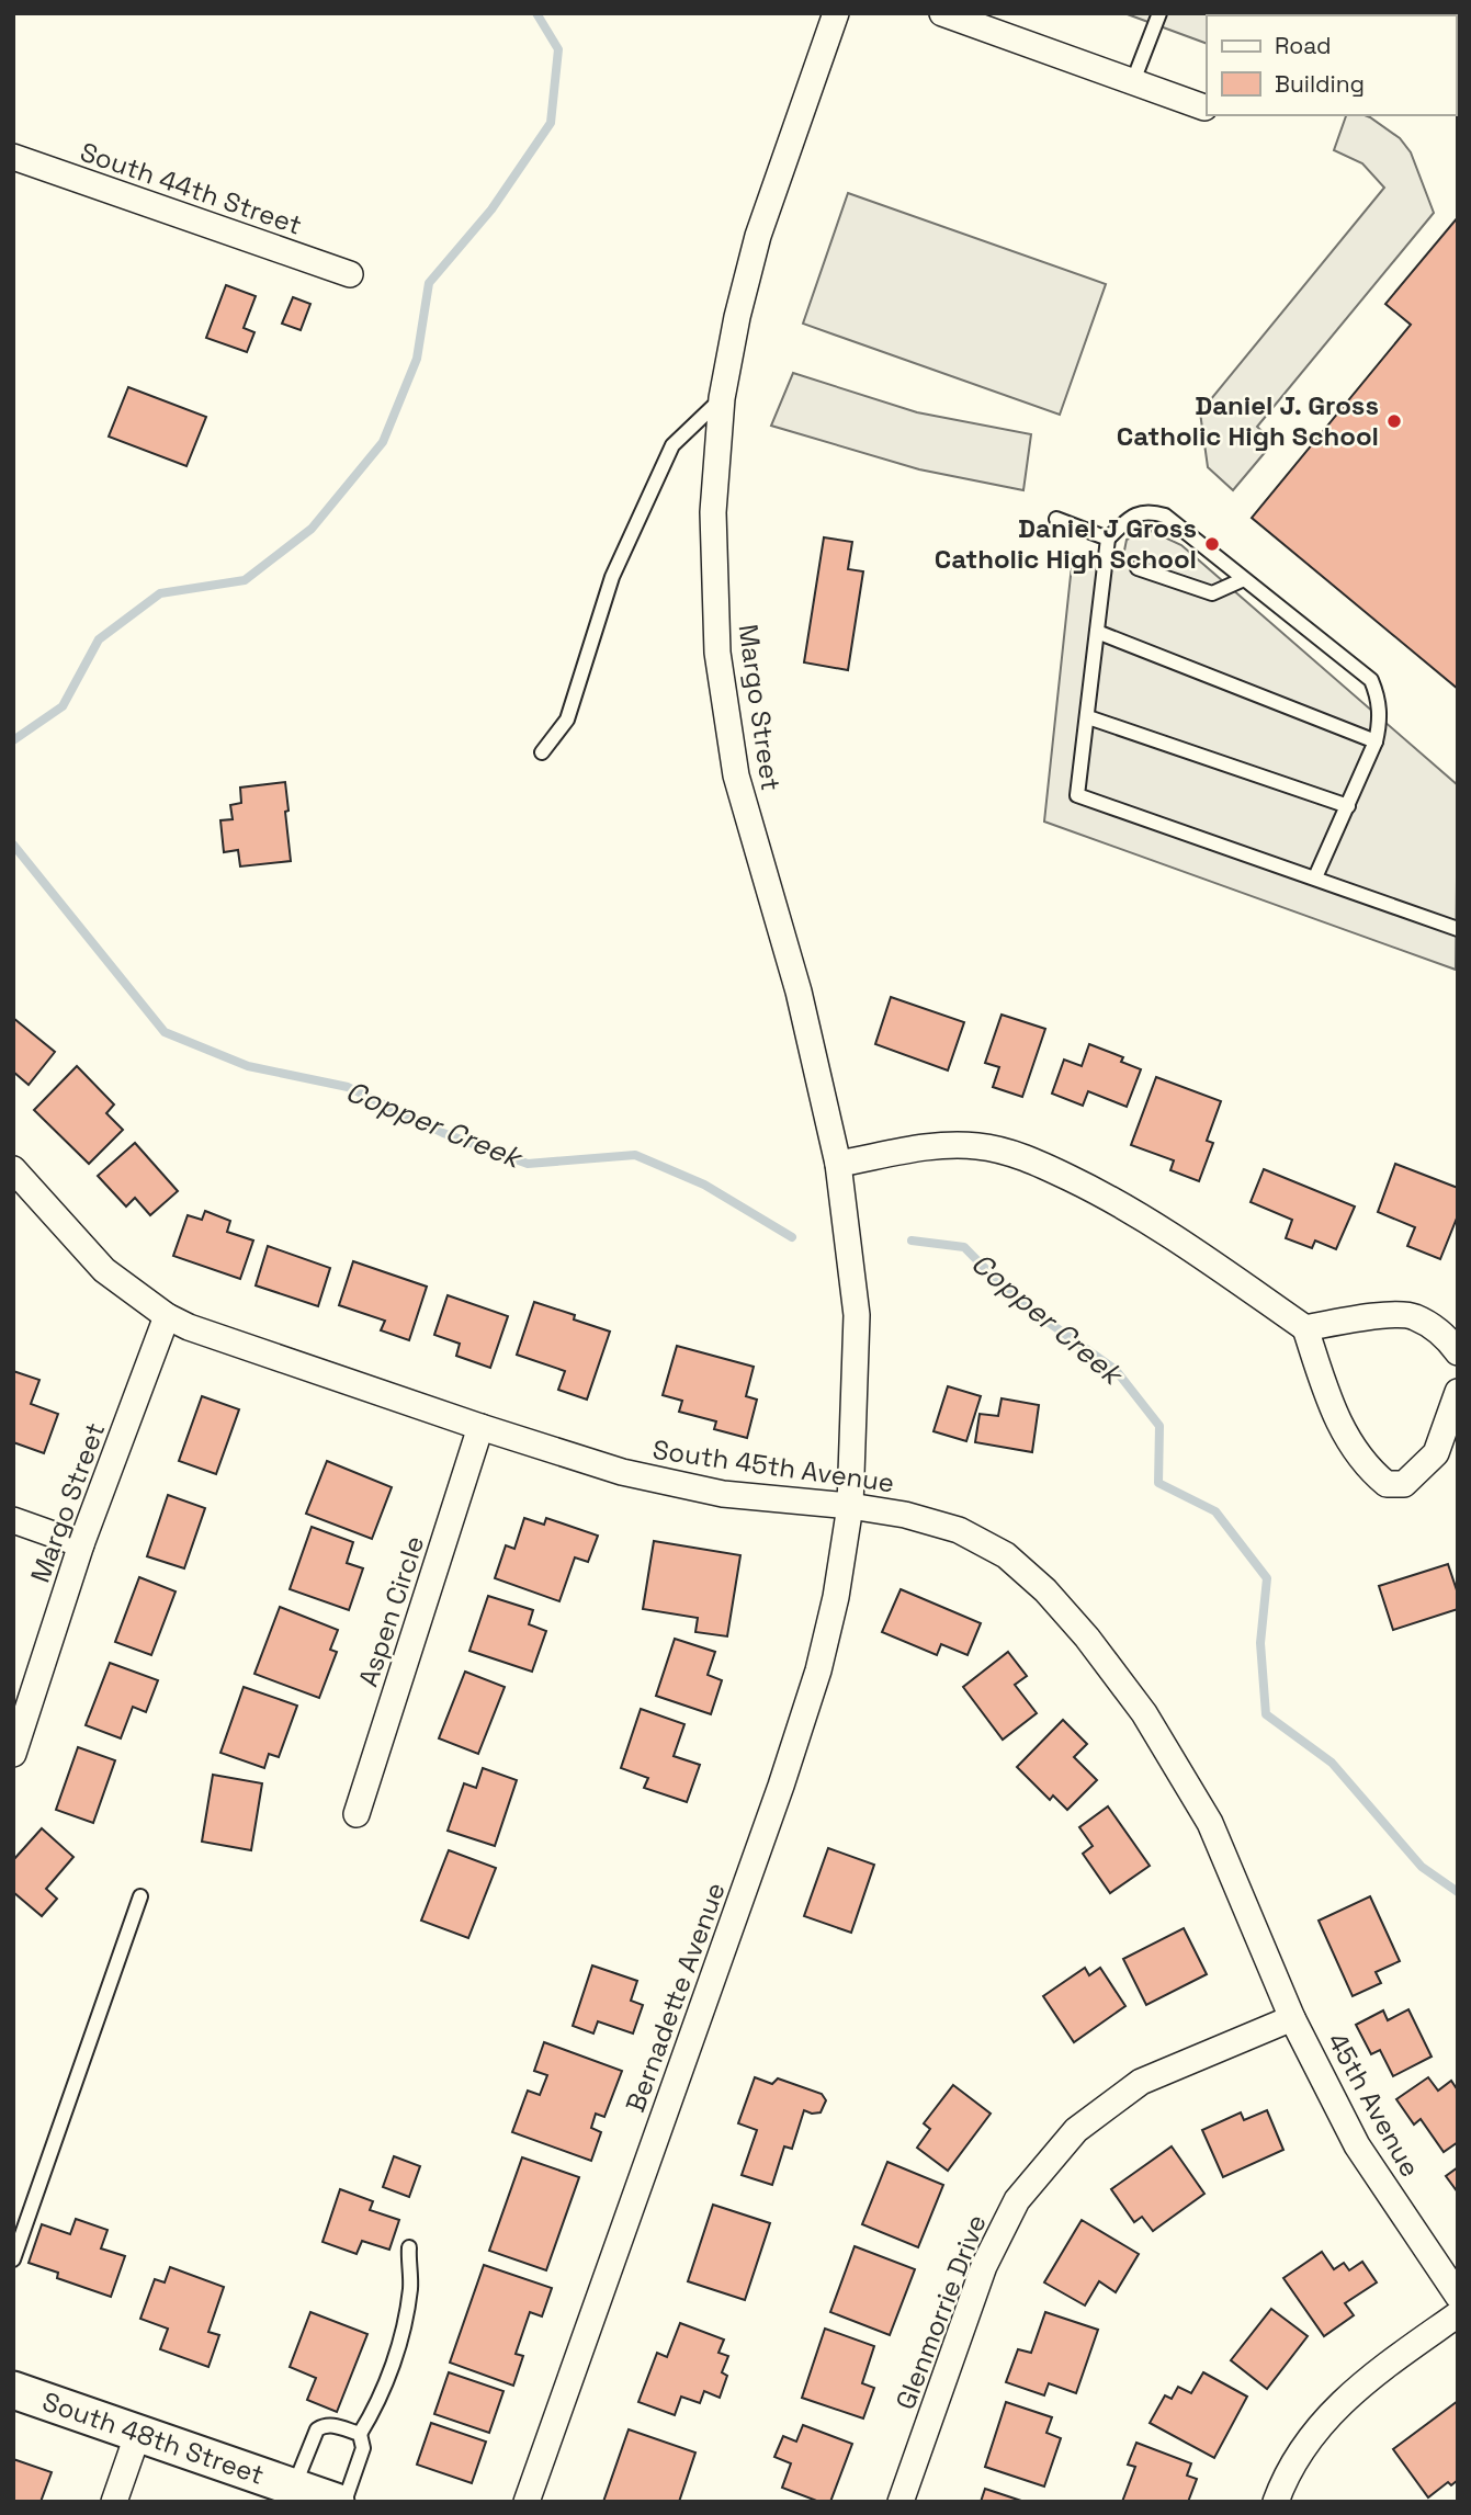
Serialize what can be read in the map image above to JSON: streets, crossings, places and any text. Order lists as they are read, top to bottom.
{
  "streets": {
    "street": [
      "South 44th Street",
      "Margo Street",
      "South 45th Avenue",
      "Aspen Circle",
      "Bernadette Avenue",
      "45th Avenue",
      "Glenmorrie Drive",
      "South 48th Street"
    ]
  },
  "crossings": [
    ["Margo Street", "South 45th Avenue"],
    ["Margo Street", "Bernadette Avenue"],
    ["South 45th Avenue", "Aspen Circle"],
    ["South 45th Avenue", "Bernadette Avenue"],
    ["South 45th Avenue", "45th Avenue"],
    ["South 45th Avenue", "Glenmorrie Drive"],
    ["45th Avenue", "Glenmorrie Drive"]
  ],
  "water": ["Copper Creek"],
  "places": ["Daniel J. Gross Catholic High School", "Daniel J Gross Catholic High School"],
  "legend": ["Road", "Building"]
}
